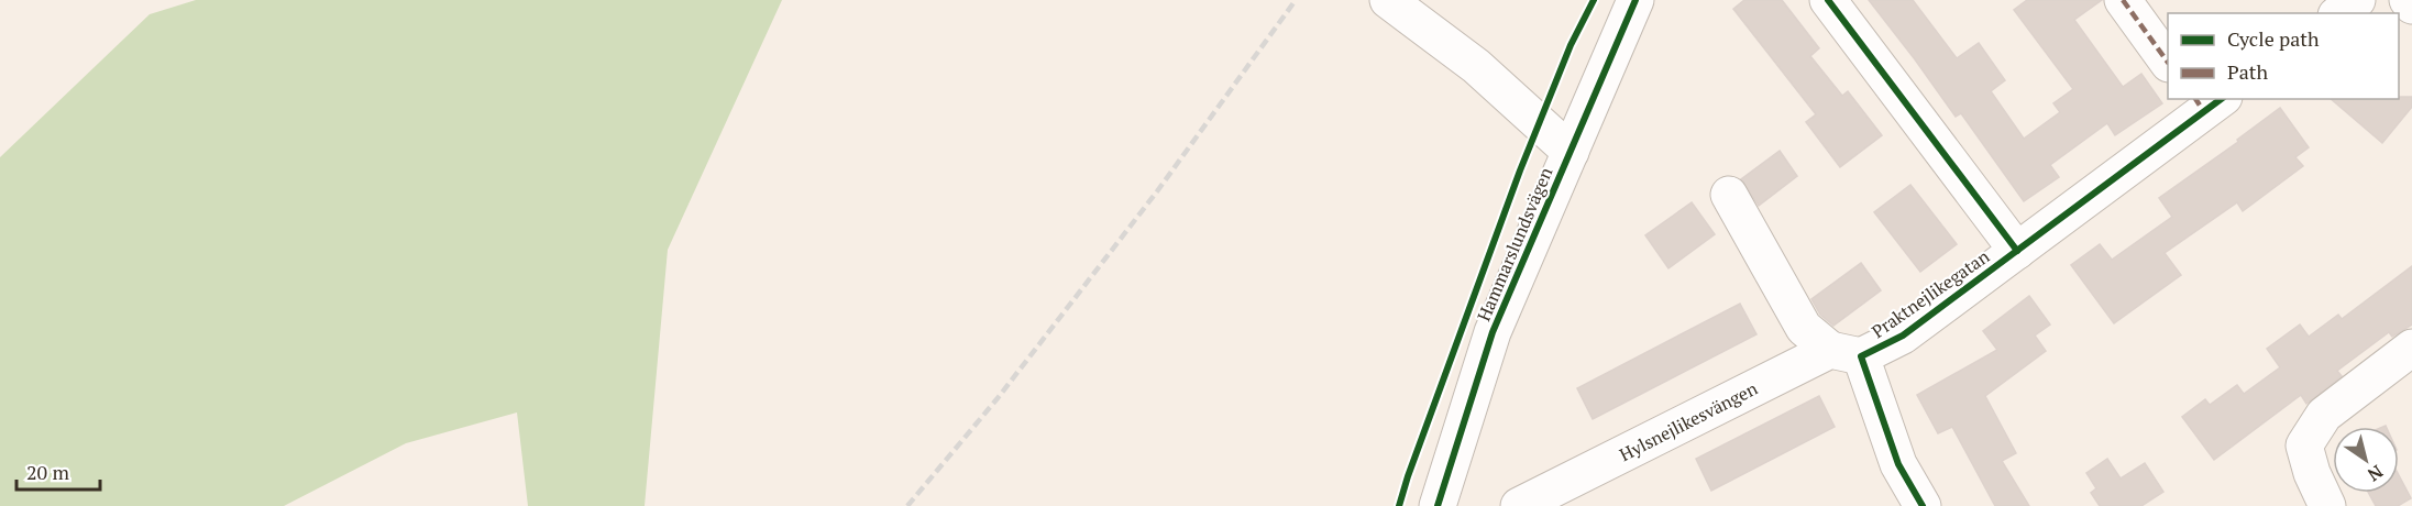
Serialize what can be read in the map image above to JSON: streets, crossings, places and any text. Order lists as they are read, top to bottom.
{
  "streets": {
    "street": ["Hammarslundsvägen", "Praktnejlikegatan", "Hylsnejlikesvängen"]
  },
  "crossings": [
    ["Praktnejlikegatan", "Hylsnejlikesvängen"]
  ],
  "legend": ["Cycle path", "Path"],
  "scale_bar": "20 m",
  "north": "bottom right"
}
